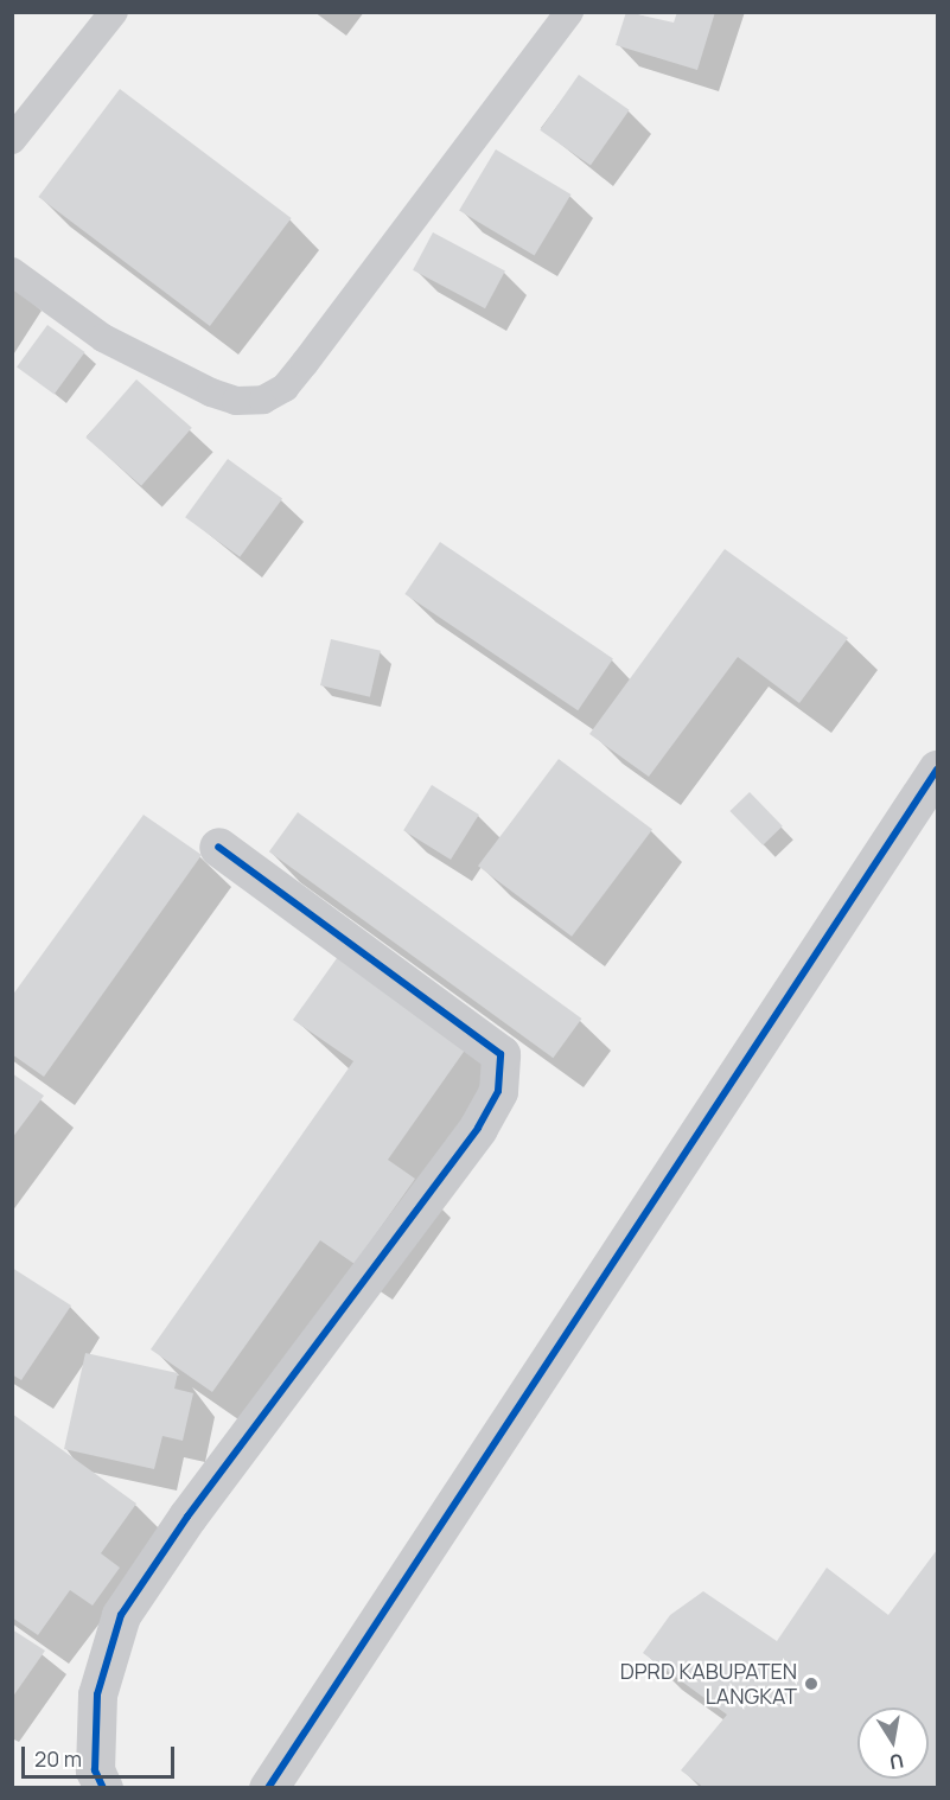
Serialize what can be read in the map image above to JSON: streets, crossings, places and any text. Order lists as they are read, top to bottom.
{
  "places": ["DPRD KABUPATEN LANGKAT"],
  "scale_bar": "20 m",
  "north": "bottom"
}
